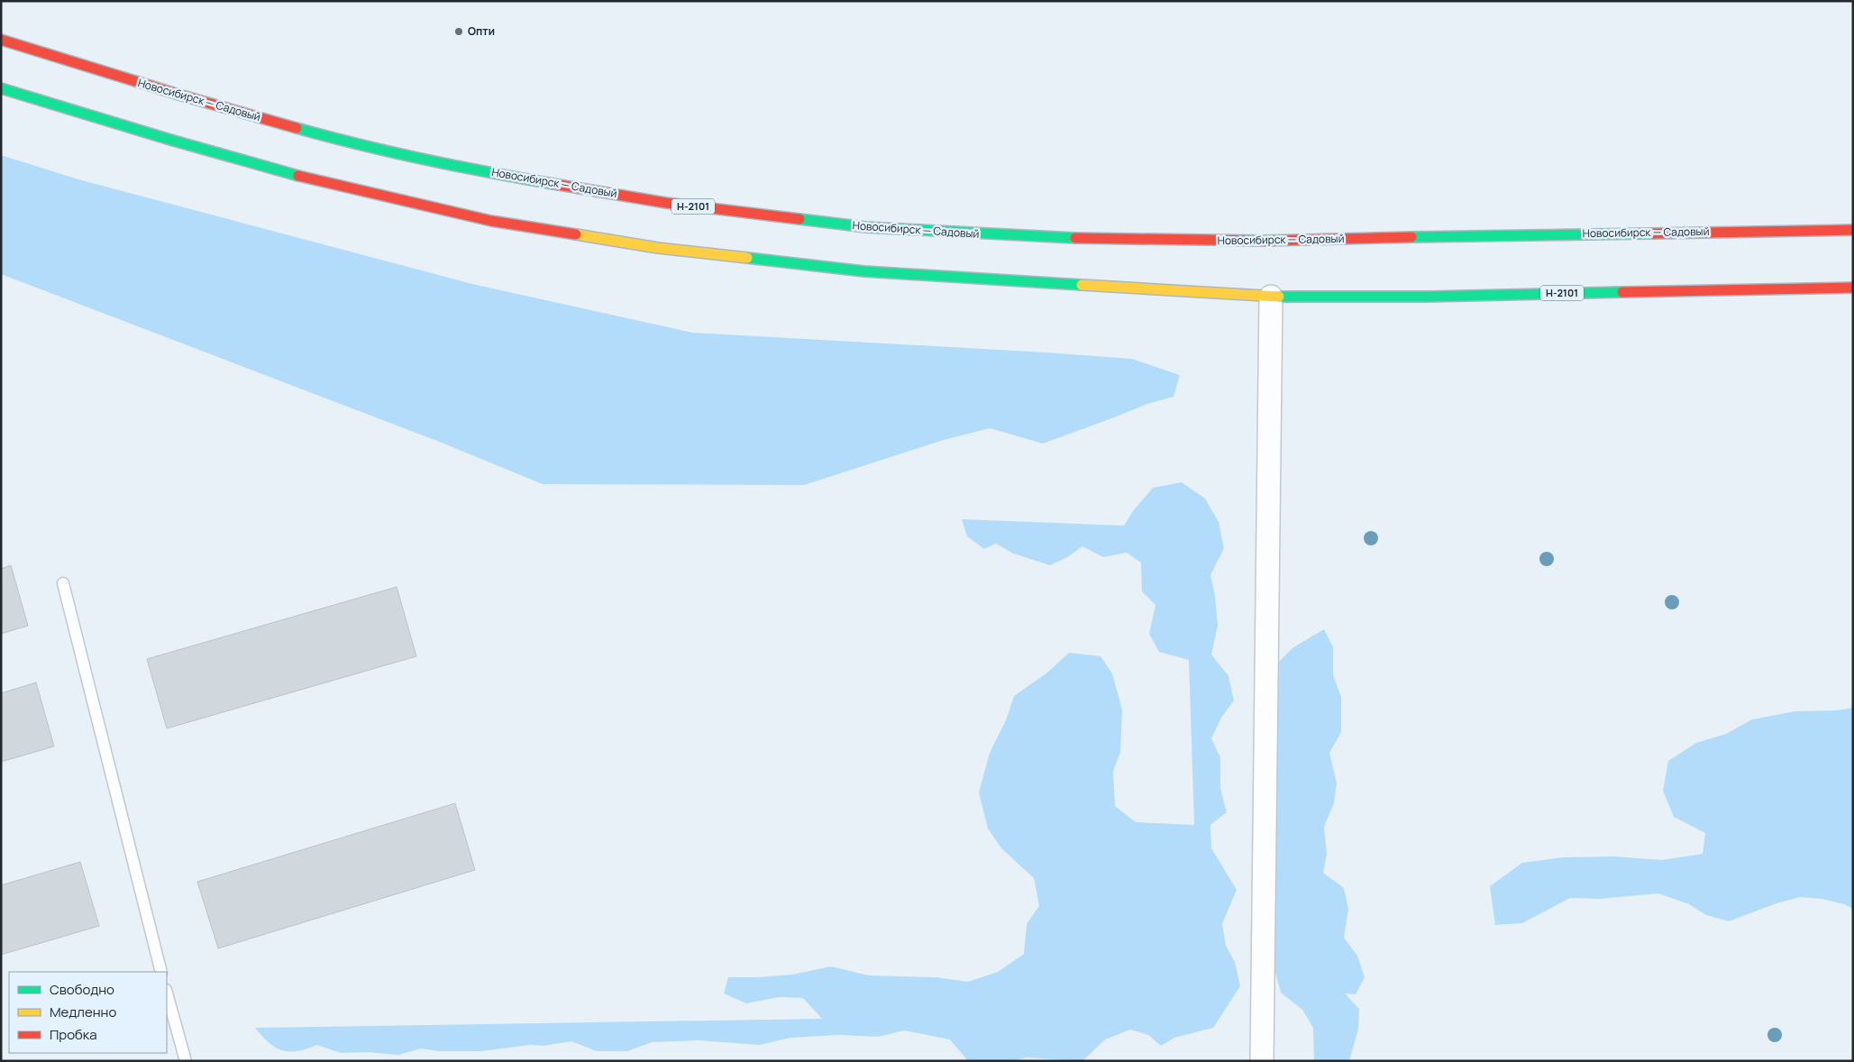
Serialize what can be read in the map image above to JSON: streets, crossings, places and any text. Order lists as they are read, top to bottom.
{
  "streets": {
    "main road": ["Новосибирск — Садовый", "Н-2101"]
  },
  "places": ["Опти"],
  "legend": ["Свободно", "Медленно", "Пробка"]
}
